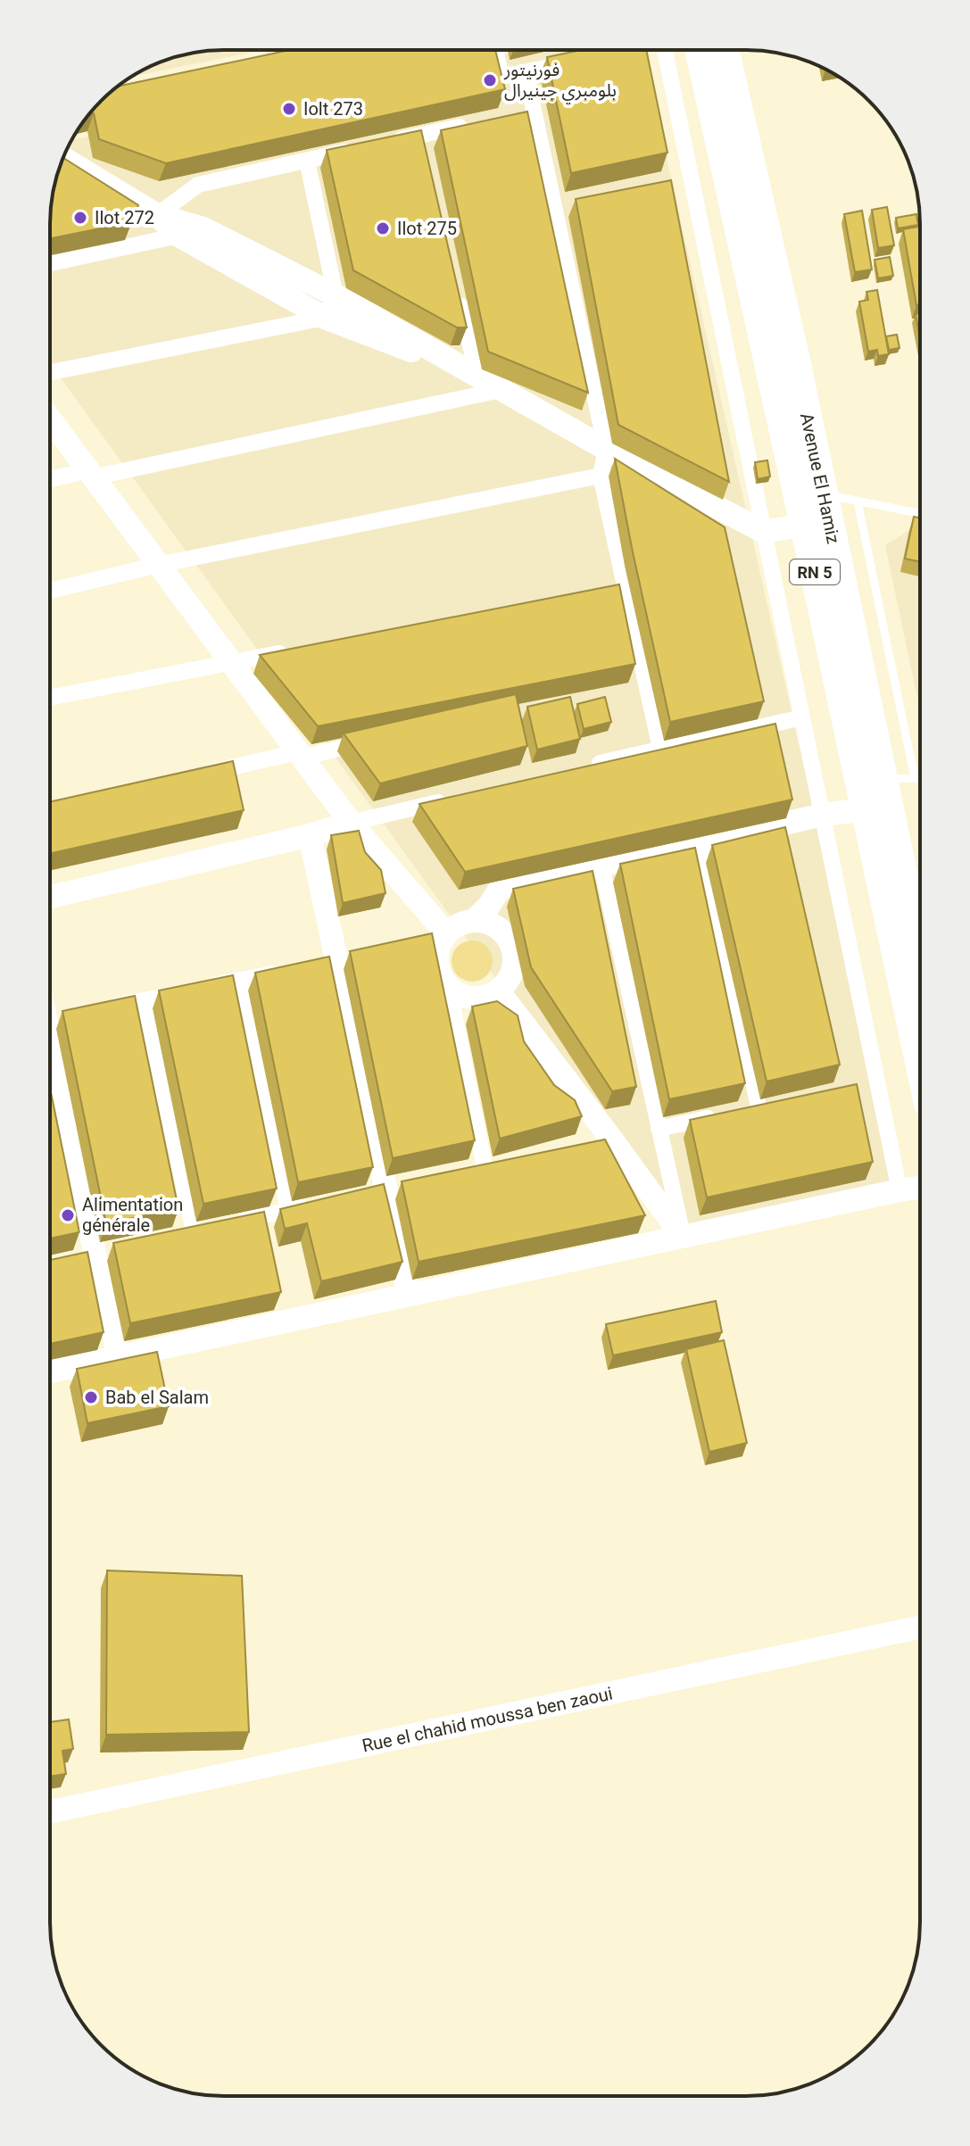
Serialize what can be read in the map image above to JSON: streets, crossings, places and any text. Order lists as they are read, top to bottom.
{
  "streets": {
    "highway": ["Avenue El Hamiz", "RN 5"],
    "street": ["Rue el chahid moussa ben zaoui"]
  },
  "places": [
    "فورنيتور بلومبري جينيرال",
    "Iolt 273",
    "Ilot 272",
    "Ilot 275",
    "Alimentation générale",
    "Bab el Salam"
  ]
}
